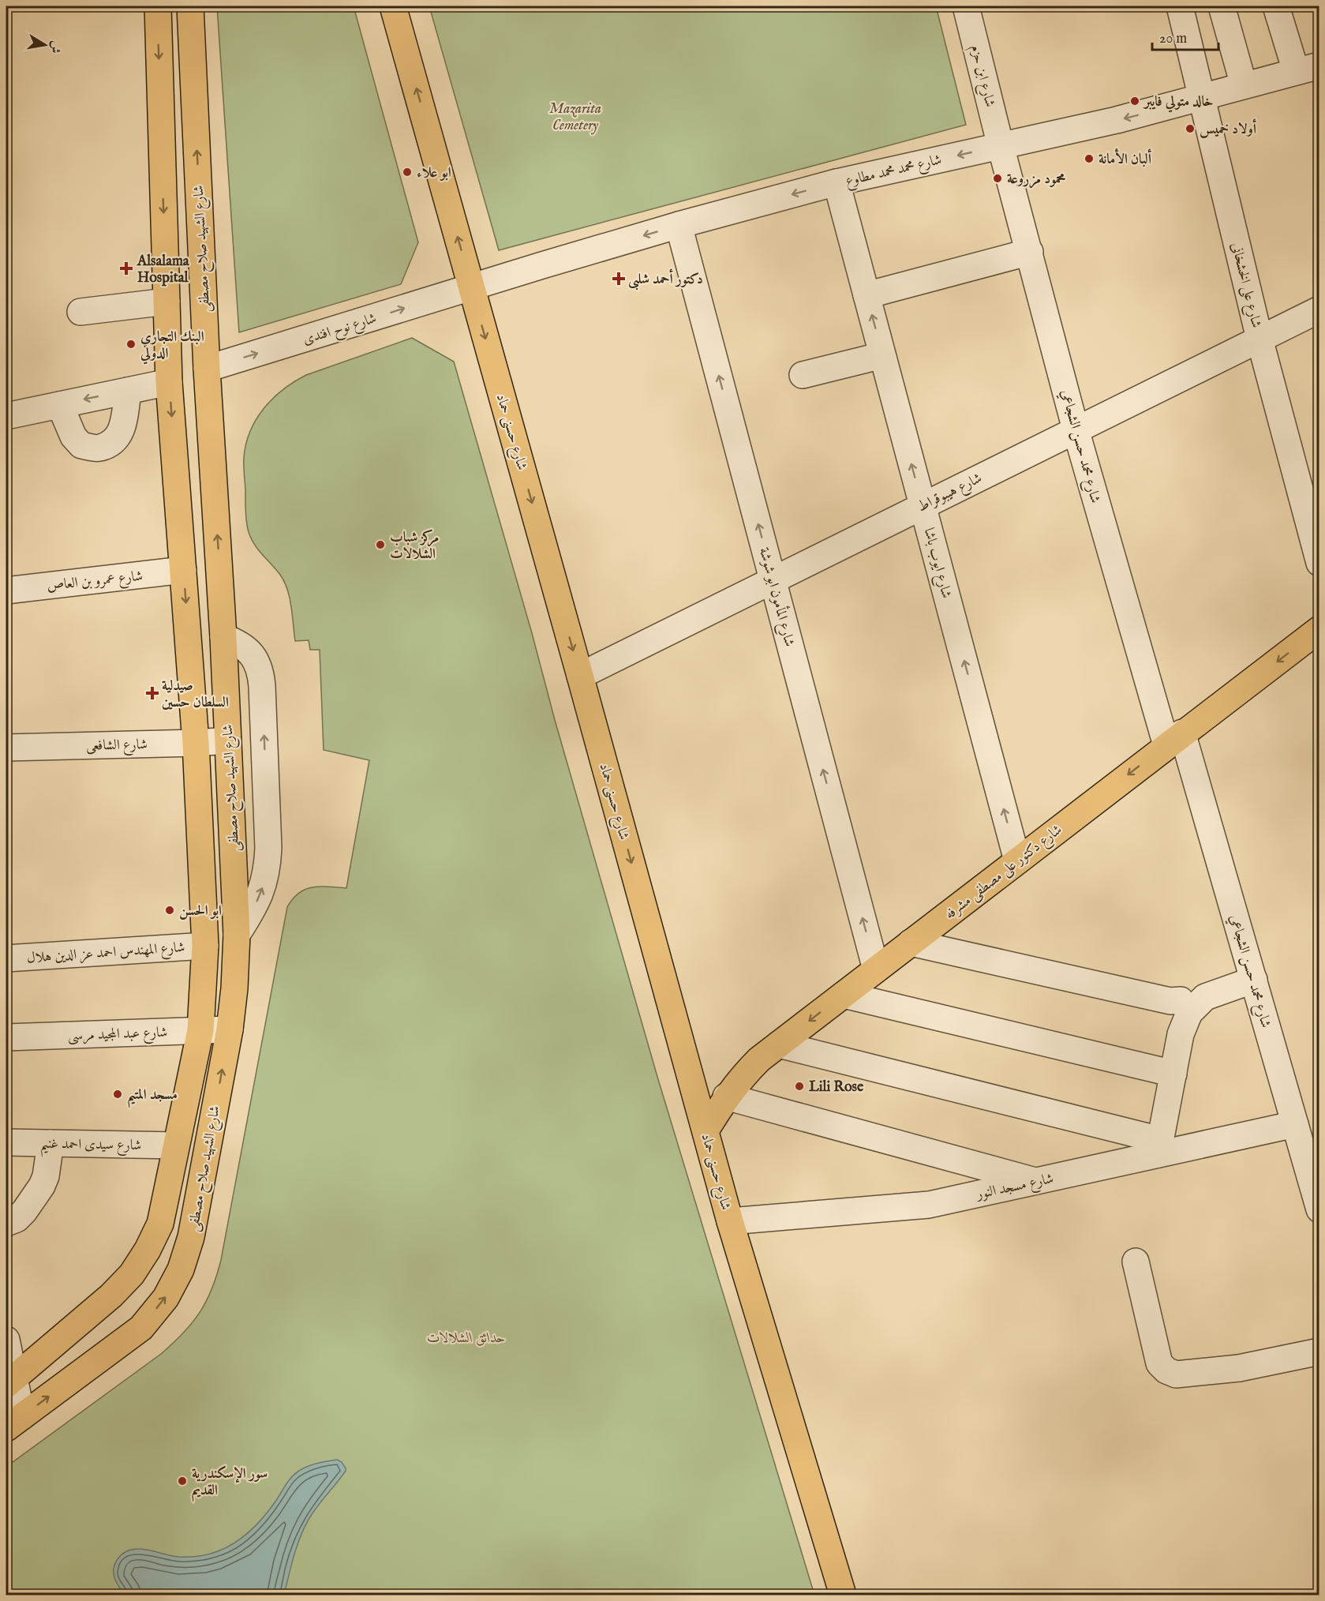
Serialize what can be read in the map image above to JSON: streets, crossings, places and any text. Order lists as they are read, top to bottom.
{
  "streets": {
    "main road": ["شارع الشهيد صلاح مصطفى", "شارع حسنى حماد", "شارع دكتور على مصطفى مشرفه"],
    "street": [
      "شارع ابن حزم",
      "شارع محمد محمد مطاوع",
      "شارع على الخشخانى",
      "شارع نوح افندى",
      "شارع محمد حسن الشجاعي",
      "شارع هيبوقراط",
      "شارع ايوب باشا",
      "شارع عمرو بن العاص",
      "شارع المأمون ابو شوشة",
      "شارع الشافعى",
      "شارع المهندس احمد عز الدين هلال",
      "شارع عبد المجيد مرسى",
      "شارع سيدى احمد غنيم",
      "شارع مسجد النور"
    ]
  },
  "crossings": [
    ["شارع ابن حزم", "شارع محمد محمد مطاوع"],
    ["شارع ابن حزم", "شارع محمد حسن الشجاعي"],
    ["شارع محمد محمد مطاوع", "شارع على الخشخانى"],
    ["شارع محمد محمد مطاوع", "شارع نوح افندى"],
    ["شارع محمد محمد مطاوع", "شارع حسنى حماد"],
    ["شارع محمد محمد مطاوع", "شارع محمد حسن الشجاعي"],
    ["شارع محمد محمد مطاوع", "شارع ايوب باشا"],
    ["شارع محمد محمد مطاوع", "شارع المأمون ابو شوشة"],
    ["شارع الشهيد صلاح مصطفى", "شارع نوح افندى"],
    ["شارع الشهيد صلاح مصطفى", "شارع عمرو بن العاص"],
    ["شارع الشهيد صلاح مصطفى", "شارع الشافعى"],
    ["شارع الشهيد صلاح مصطفى", "شارع المهندس احمد عز الدين هلال"],
    ["شارع الشهيد صلاح مصطفى", "شارع عبد المجيد مرسى"],
    ["شارع الشهيد صلاح مصطفى", "شارع سيدى احمد غنيم"],
    ["شارع على الخشخانى", "شارع هيبوقراط"],
    ["شارع نوح افندى", "شارع حسنى حماد"],
    ["شارع حسنى حماد", "شارع هيبوقراط"],
    ["شارع حسنى حماد", "شارع دكتور على مصطفى مشرفه"],
    ["شارع حسنى حماد", "شارع مسجد النور"],
    ["شارع محمد حسن الشجاعي", "شارع هيبوقراط"],
    ["شارع محمد حسن الشجاعي", "شارع دكتور على مصطفى مشرفه"],
    ["شارع محمد حسن الشجاعي", "شارع مسجد النور"],
    ["شارع هيبوقراط", "شارع ايوب باشا"],
    ["شارع هيبوقراط", "شارع المأمون ابو شوشة"],
    ["شارع ايوب باشا", "شارع دكتور على مصطفى مشرفه"],
    ["شارع المأمون ابو شوشة", "شارع دكتور على مصطفى مشرفه"]
  ],
  "one_way": [
    "شارع نوح افندى",
    "شارع ايوب باشا",
    "شارع المأمون ابو شوشة",
    "شارع دكتور على مصطفى مشرفه"
  ],
  "parks": ["Mazarita Cemetery", "حدائق الشلالات"],
  "places": {
    "other": [
      "خالد متولي فايبر",
      "أولاد خميس",
      "ألبان الأمانة",
      "ابو علاء",
      "محمود مزروعة",
      "البنك التجاري الدولي",
      "مركز شباب الشلالات",
      "ابو الحسن",
      "Lili Rose",
      "مسجد المتيم",
      "سور الإسكندرية القديم"
    ],
    "health": ["Alsalama Hospital", "دكتور أحمد شلبى", "صيدلية السلطان حسين"]
  },
  "scale_bar": "20 m",
  "north": "right"
}
